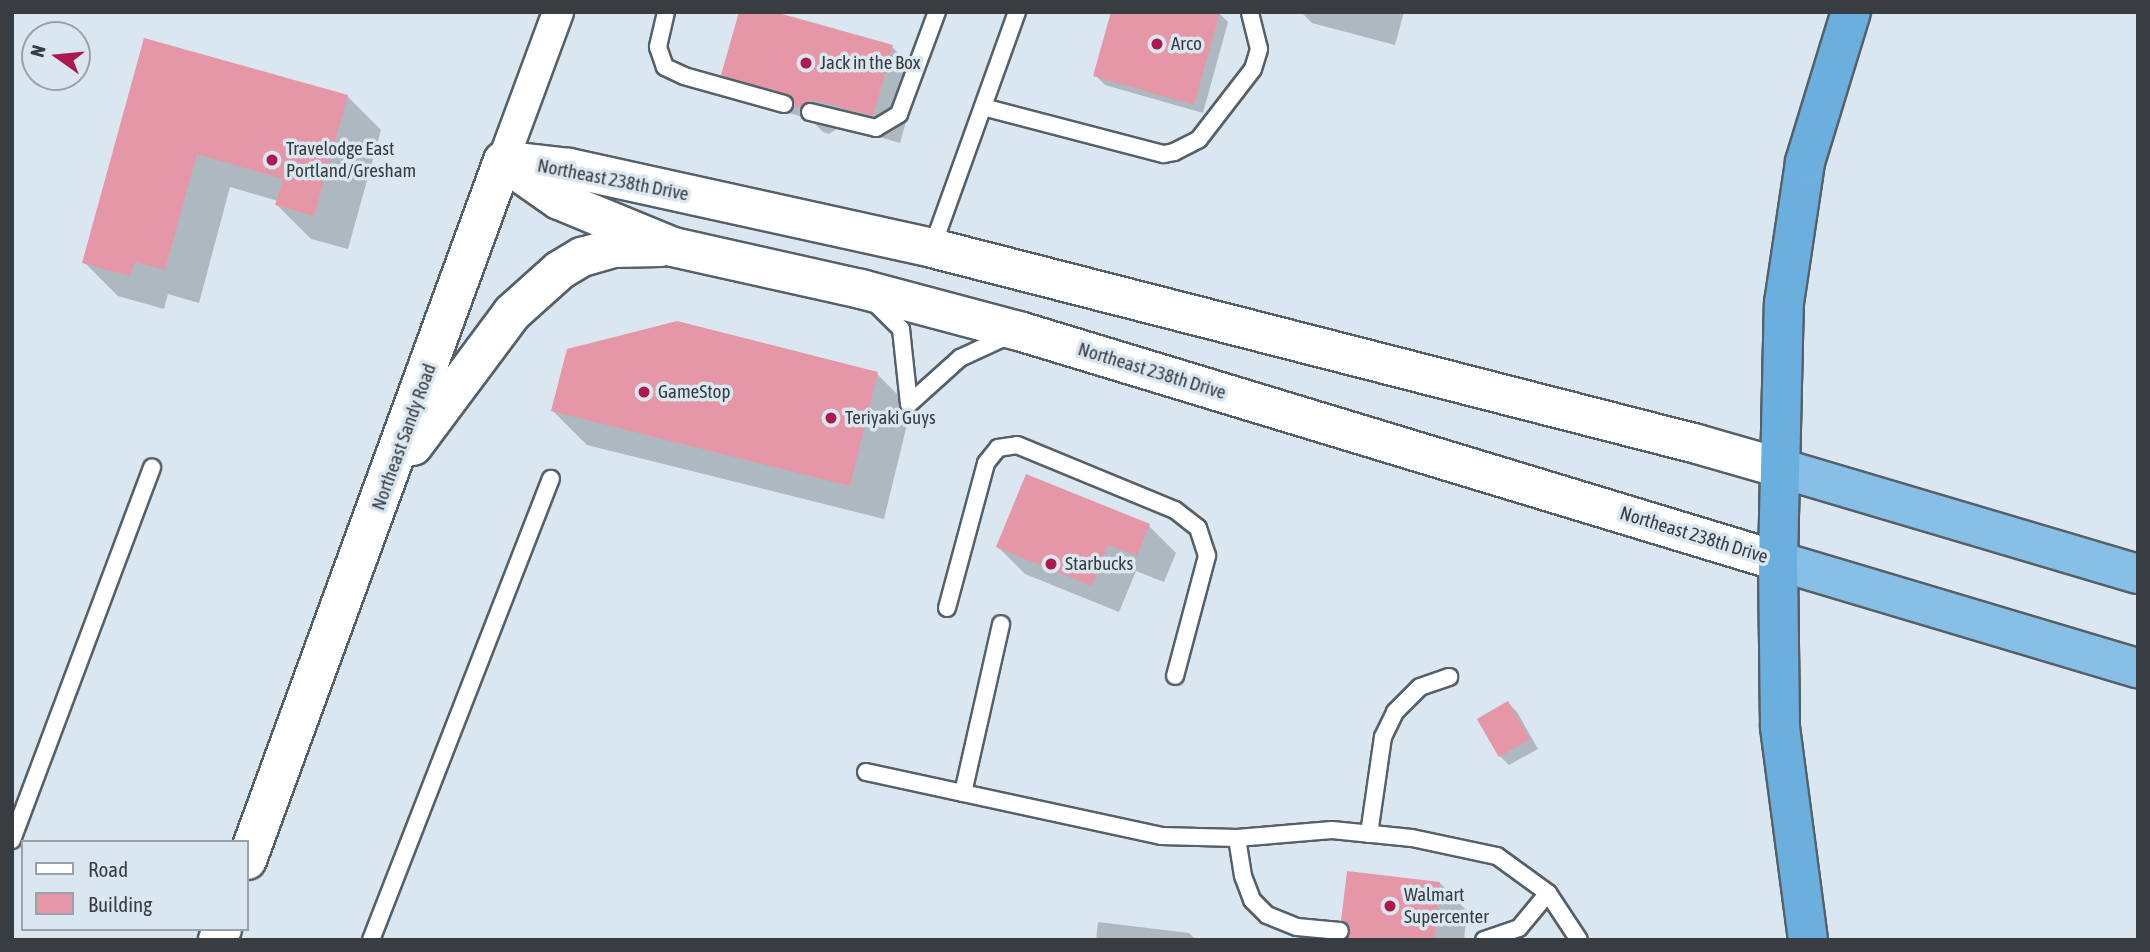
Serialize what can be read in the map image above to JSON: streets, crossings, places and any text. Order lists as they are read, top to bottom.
{
  "streets": {
    "highway": ["Northeast 238th Drive"],
    "main road": ["Northeast Sandy Road"]
  },
  "crossings": [
    ["Northeast 238th Drive", "Northeast Sandy Road"]
  ],
  "places": [
    "Arco",
    "Jack in the Box",
    "Travelodge East Portland/Gresham",
    "GameStop",
    "Teriyaki Guys",
    "Starbucks",
    "Walmart Supercenter"
  ],
  "legend": ["Road", "Building"],
  "north": "left"
}
